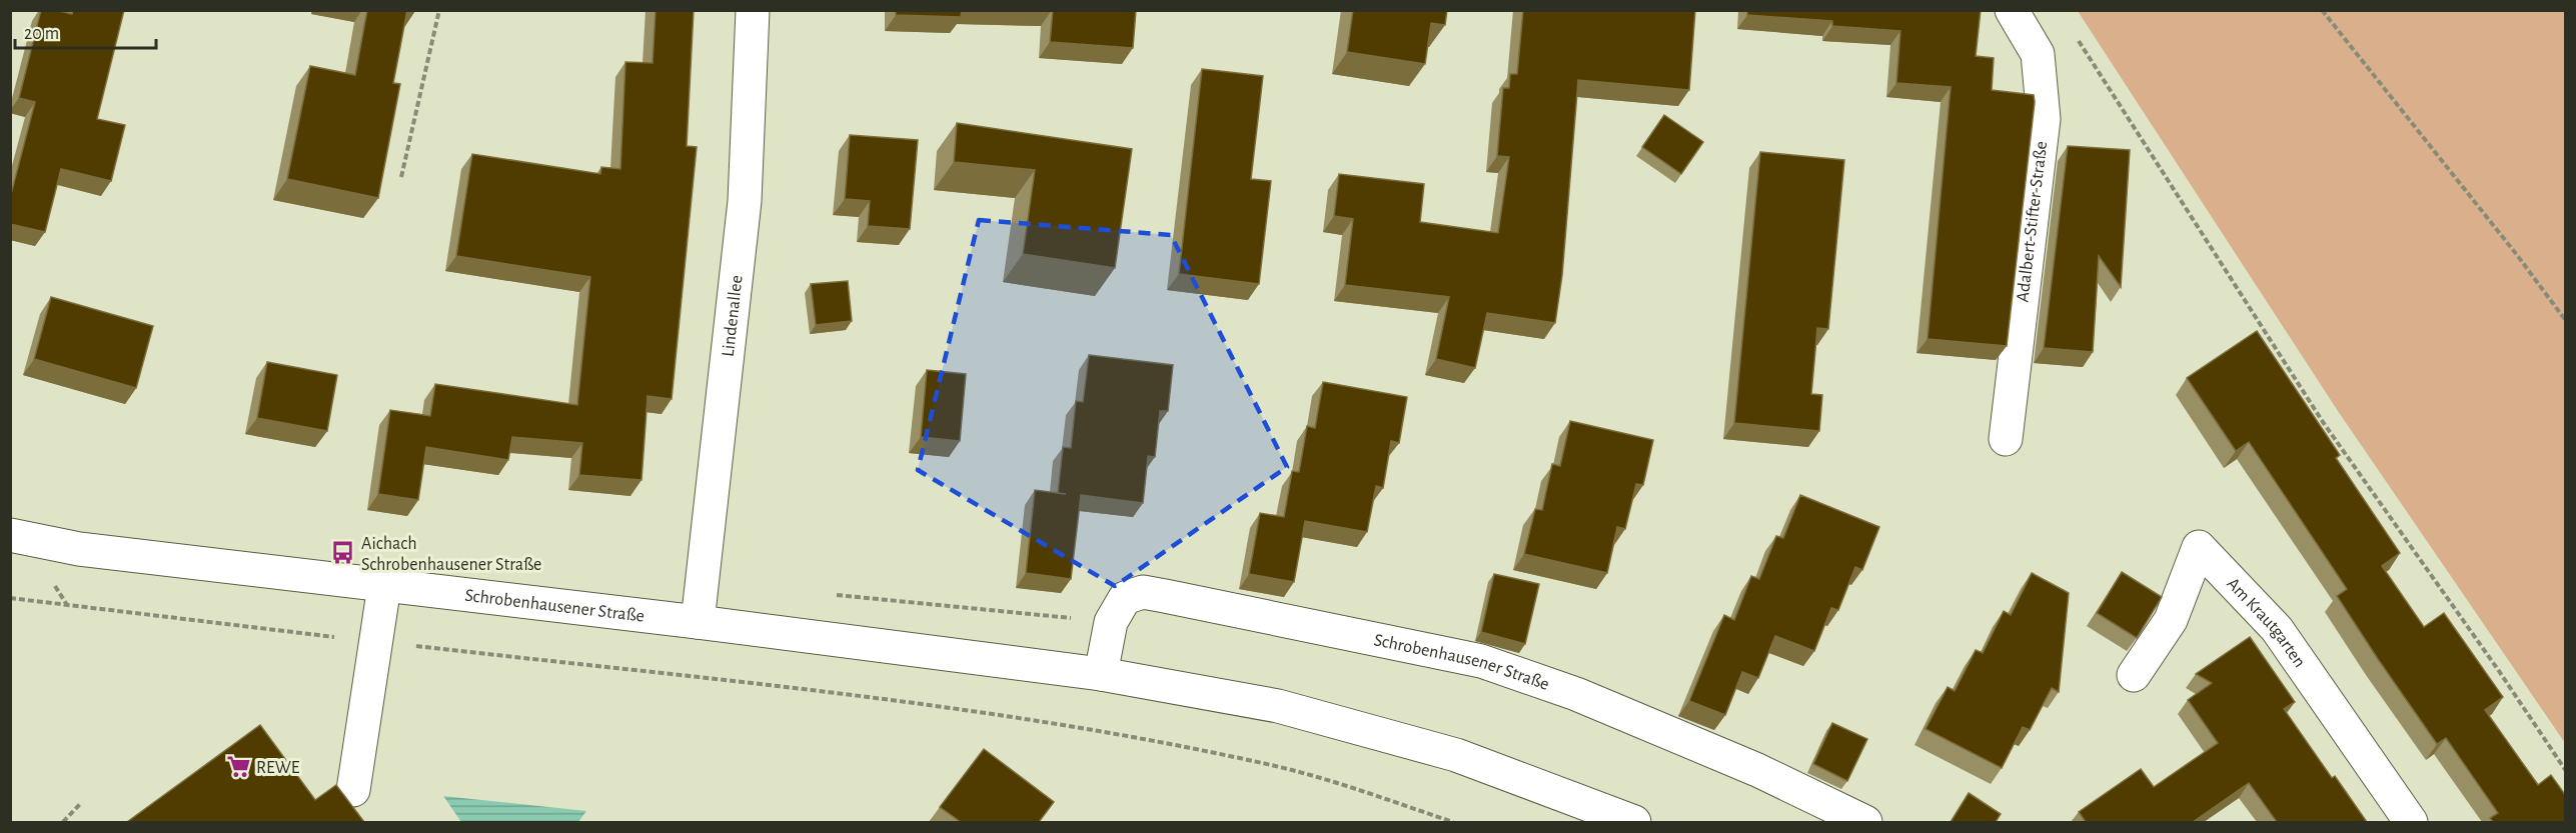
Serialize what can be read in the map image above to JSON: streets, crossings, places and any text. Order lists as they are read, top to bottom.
{
  "streets": {
    "street": [
      "Adalbert-Stifter-Straße",
      "Lindenallee",
      "Schrobenhausener Straße",
      "Am Krautgarten"
    ]
  },
  "crossings": [
    ["Lindenallee", "Schrobenhausener Straße"]
  ],
  "places": {
    "bus stop": ["Aichach Schrobenhausener Straße"],
    "supermarket": ["REWE"]
  },
  "scale_bar": "20 m"
}
